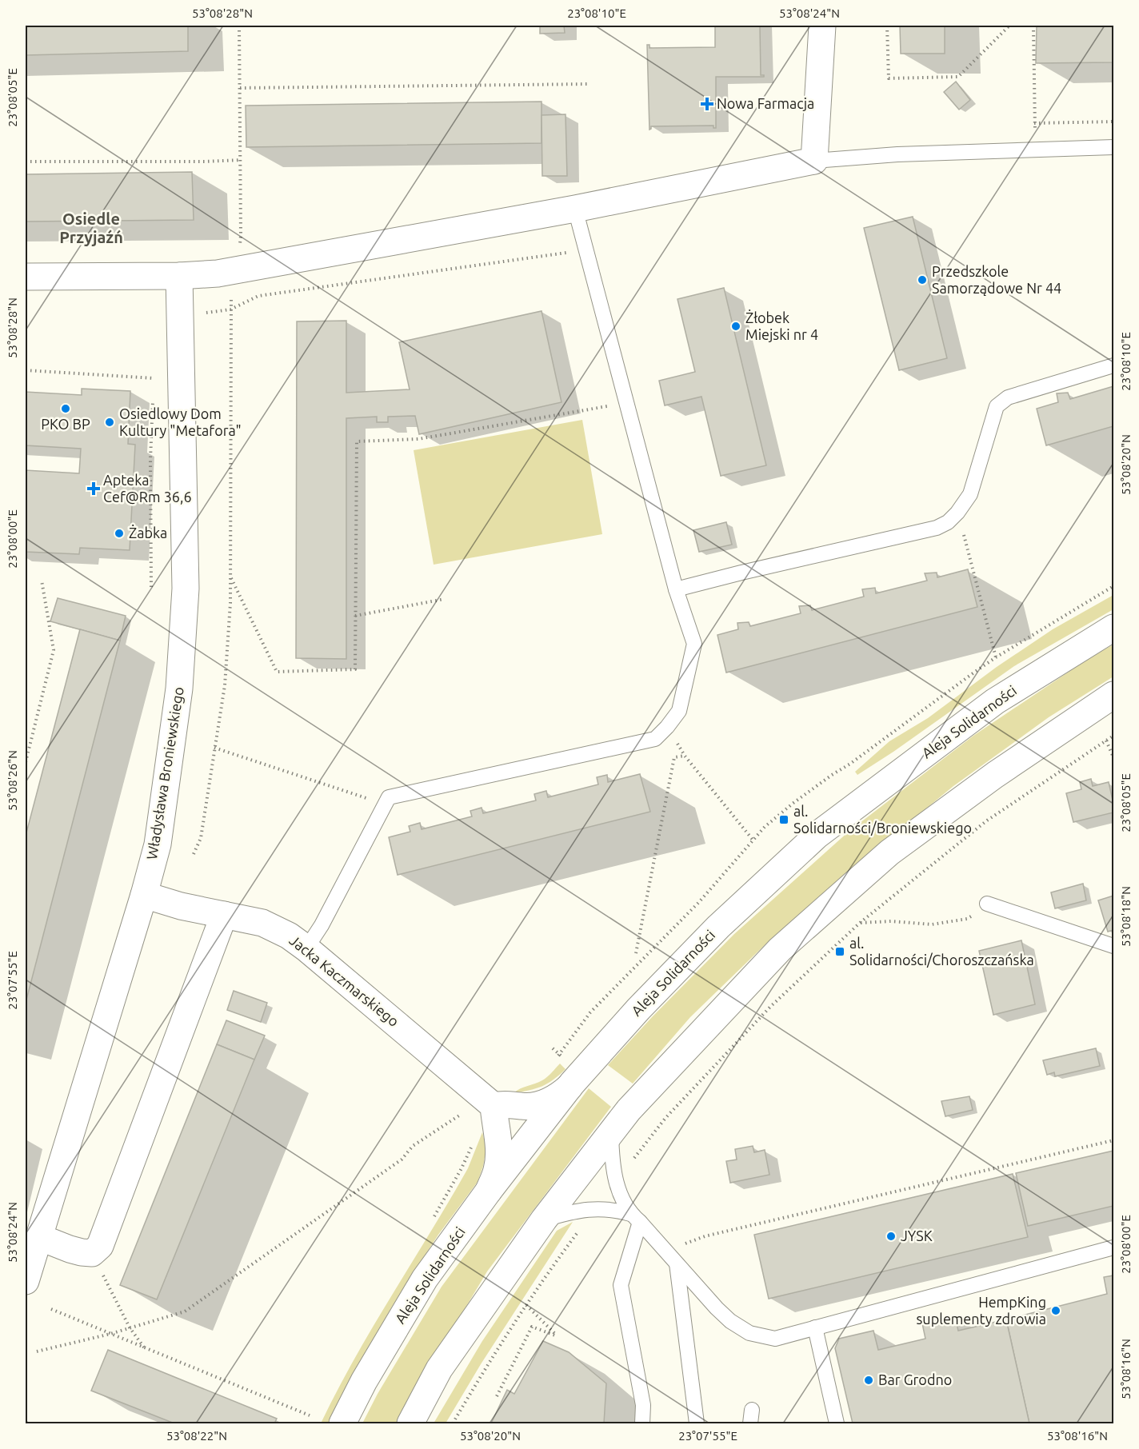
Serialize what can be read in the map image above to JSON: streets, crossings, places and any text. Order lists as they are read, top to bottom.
{
  "streets": {
    "street": ["Aleja Solidarności", "Władysława Broniewskiego", "Jacka Kaczmarskiego"]
  },
  "crossings": [
    ["Władysława Broniewskiego", "Jacka Kaczmarskiego"]
  ],
  "districts": ["Osiedle Przyjaźń"],
  "places": {
    "health": ["Nowa Farmacja", "Apteka Cef@Rm 36,6"],
    "other": [
      "Przedszkole Samorządowe Nr 44",
      "Żłobek Miejski nr 4",
      "PKO BP",
      "Osiedlowy Dom Kultury \"Metafora\"",
      "Żabka",
      "JYSK",
      "HempKing suplementy zdrowia",
      "Bar Grodno"
    ],
    "transit": ["al. Solidarności/Broniewskiego", "al. Solidarności/Choroszczańska"]
  },
  "coordinates": [
    "53°08'28\"N",
    "23°08'10\"E",
    "53°08'24\"N",
    "23°08'05\"E",
    "53°08'20\"N",
    "23°08'00\"E",
    "53°08'26\"N",
    "53°08'18\"N",
    "23°07'55\"E",
    "53°08'16\"N",
    "53°08'22\"N"
  ]
}
